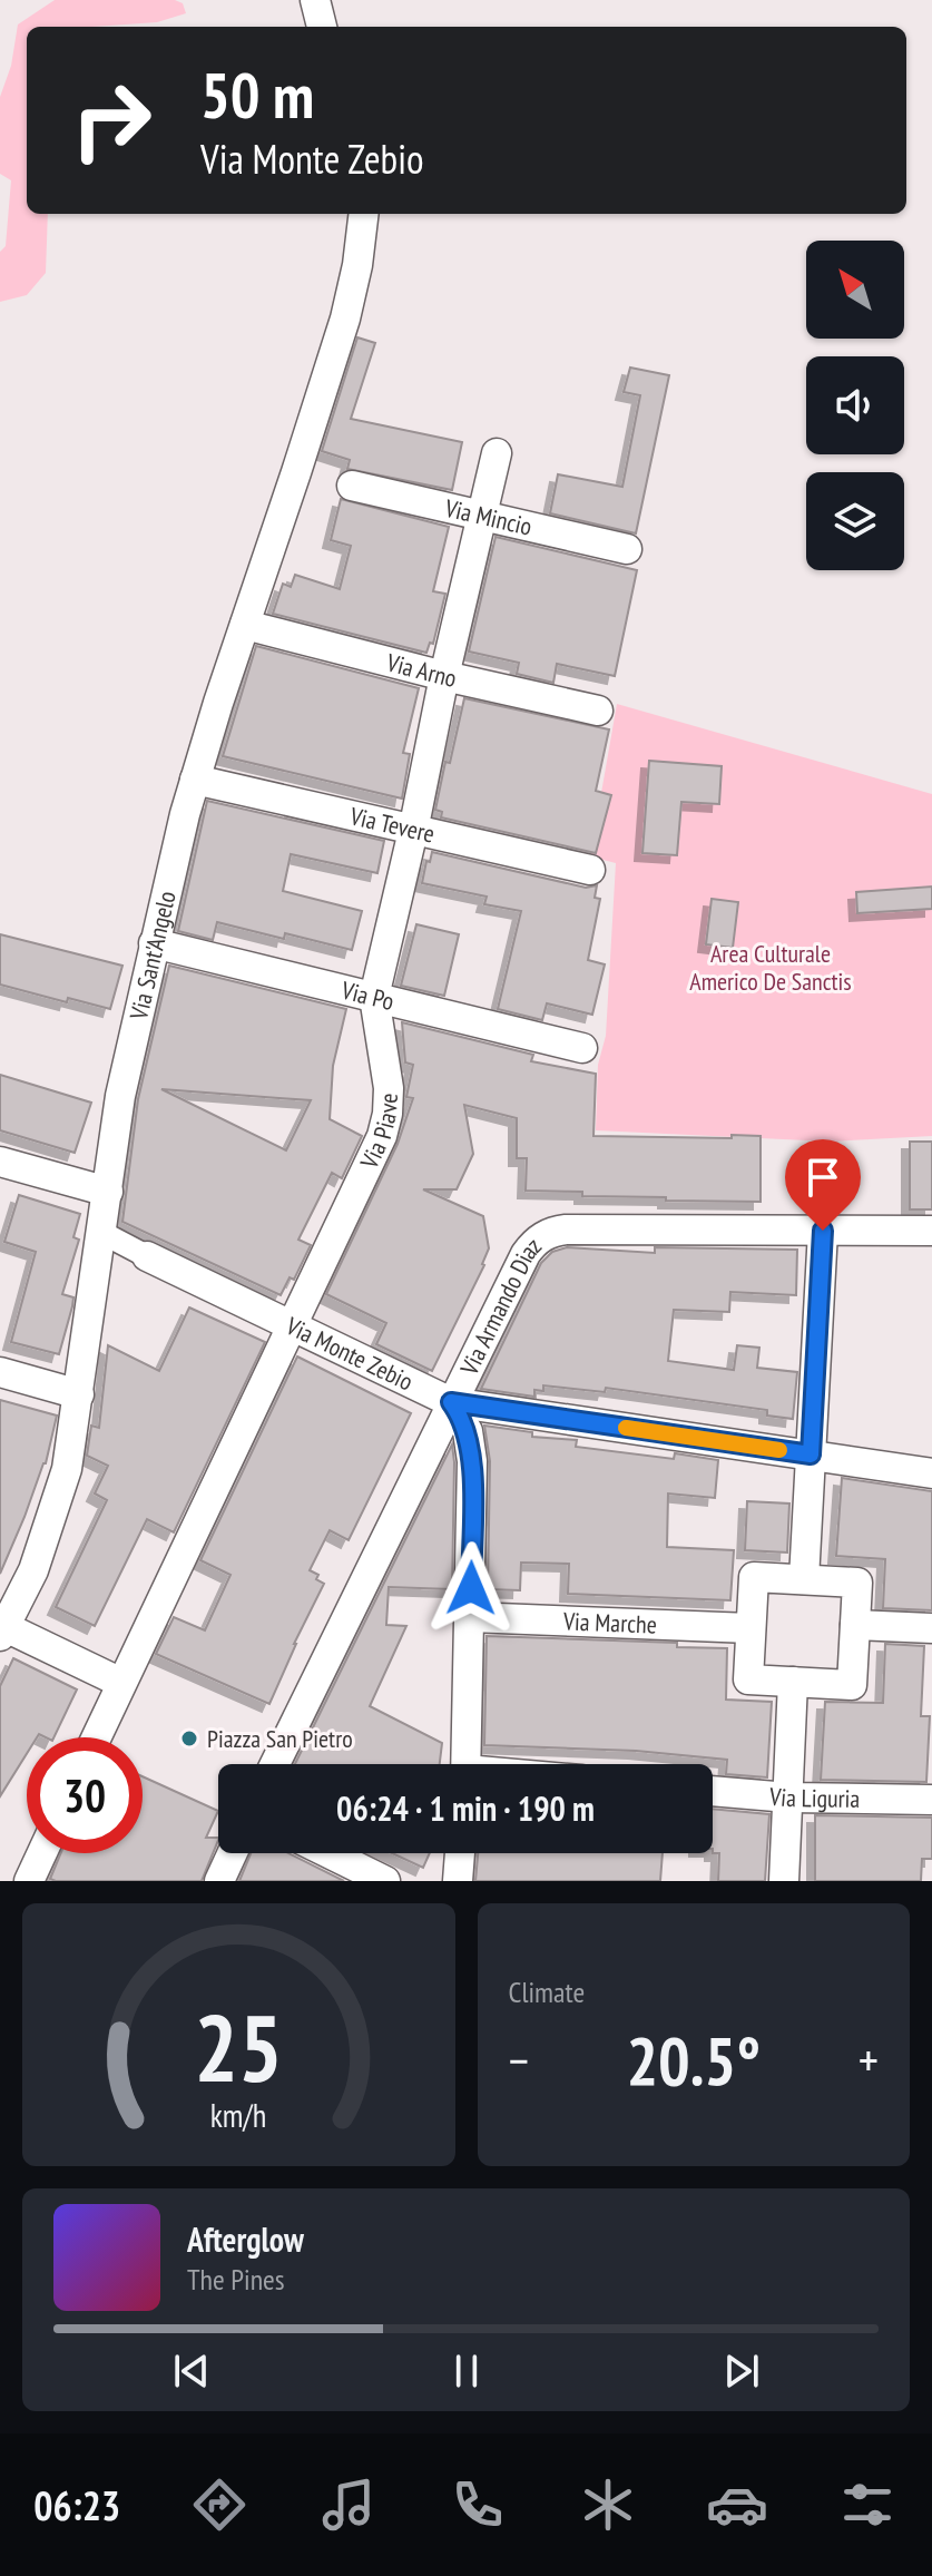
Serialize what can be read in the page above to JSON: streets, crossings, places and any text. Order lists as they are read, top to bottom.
{
  "streets": {
    "street": [
      "Via Mincio",
      "Via Arno",
      "Via Tevere",
      "Via Sant'Angelo",
      "Via Po",
      "Via Piave",
      "Via Armando Diaz",
      "Via Monte Zebio",
      "Via Marche",
      "Via Liguria"
    ]
  },
  "crossings": [
    ["Via Mincio", "Via Piave"],
    ["Via Arno", "Via Sant'Angelo"],
    ["Via Arno", "Via Piave"],
    ["Via Tevere", "Via Sant'Angelo"],
    ["Via Tevere", "Via Piave"],
    ["Via Sant'Angelo", "Via Po"],
    ["Via Po", "Via Piave"],
    ["Via Piave", "Via Monte Zebio"],
    ["Via Armando Diaz", "Via Monte Zebio"]
  ],
  "parks": ["Area Culturale Americo De Sanctis"],
  "places": ["Piazza San Pietro"],
  "north": "top left",
  "page": {
    "turn": ["50 m", "Via Monte Zebio"],
    "limit": "30",
    "trip": "06:24 · 1 min · 190 m",
    "tile": "Climate",
    "heat": ["−", "20.5°", "+"],
    "song": ["Afterglow", "The Pines"],
    "tabs": "06:23",
    "gauge": ["25", "km/h"]
  }
}
